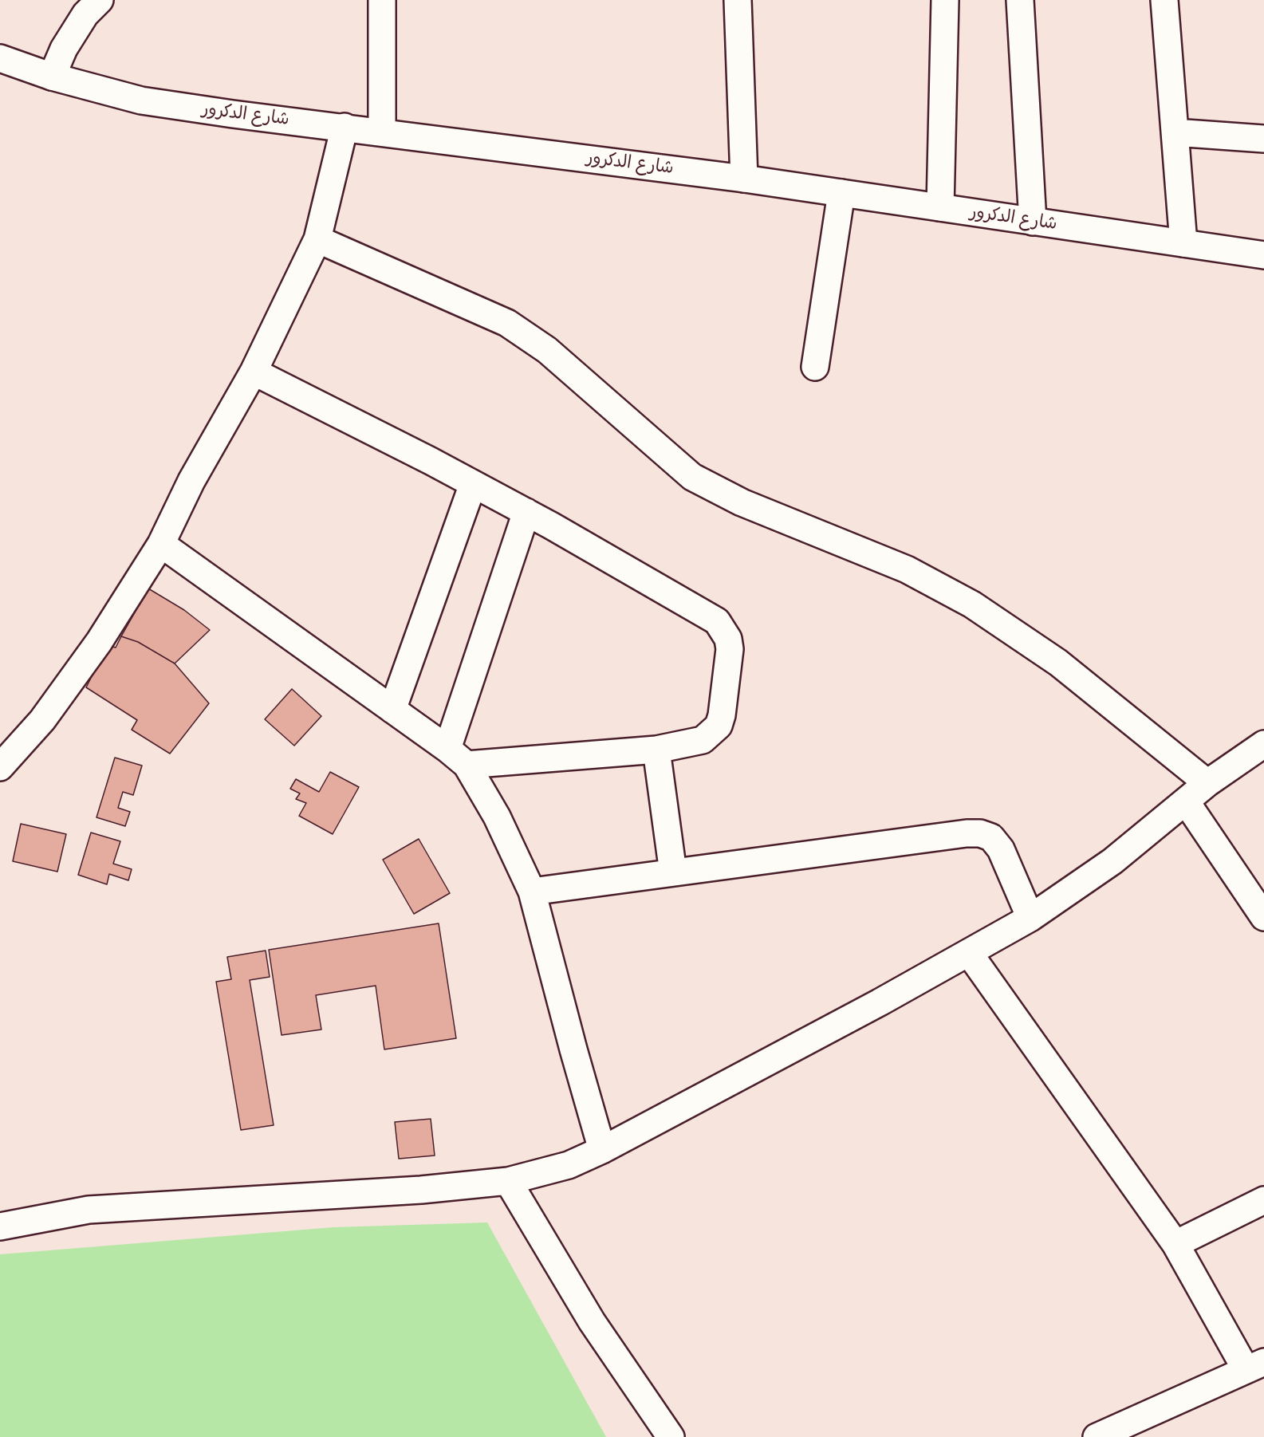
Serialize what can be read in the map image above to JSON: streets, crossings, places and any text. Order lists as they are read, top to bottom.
{
  "streets": {
    "street": ["شارع الدكرور"]
  }
}
